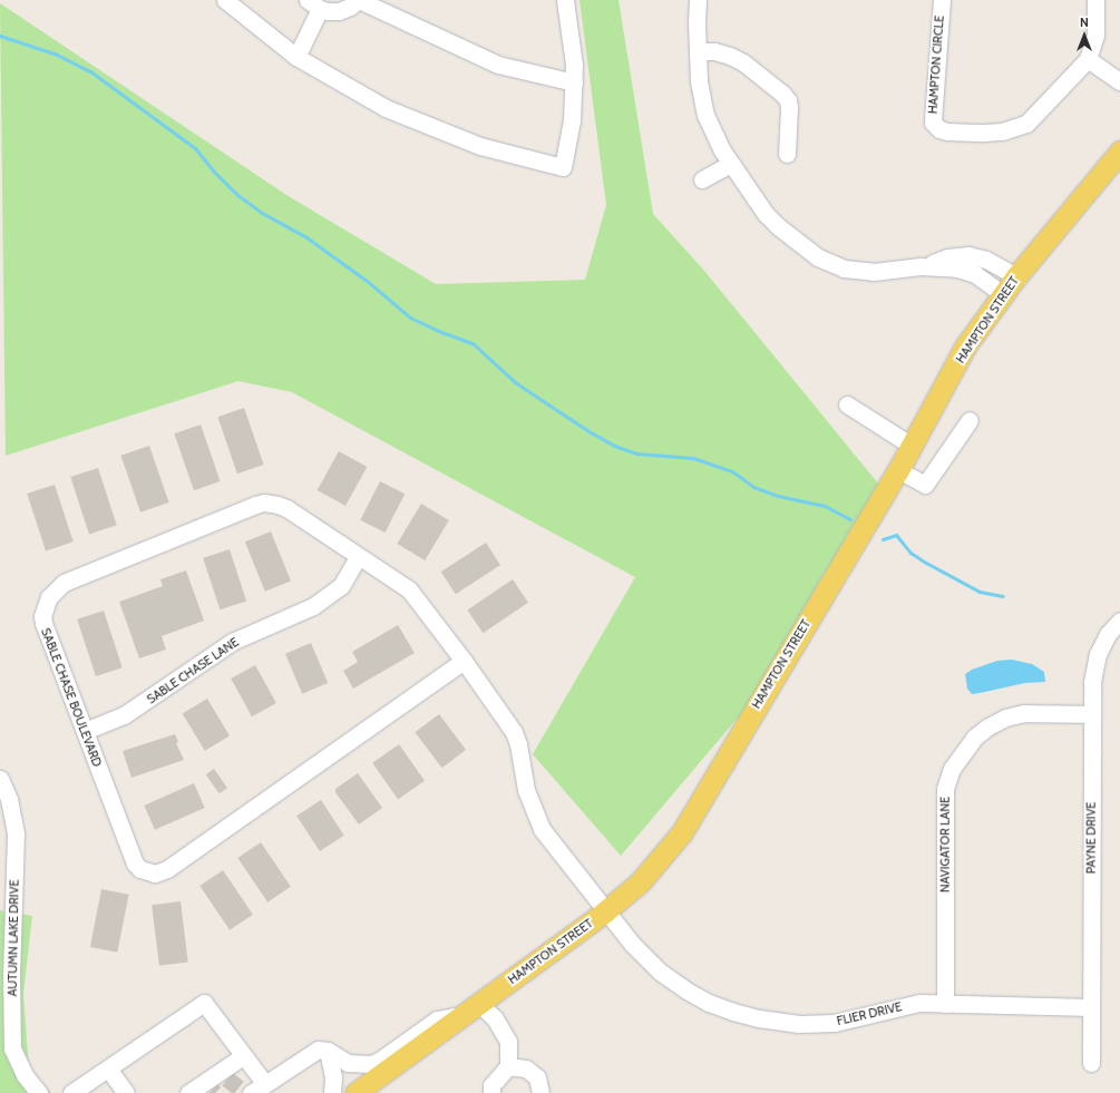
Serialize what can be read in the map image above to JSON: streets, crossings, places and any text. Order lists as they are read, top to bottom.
{
  "streets": {
    "main road": ["HAMPTON STREET"],
    "street": [
      "HAMPTON CIRCLE",
      "SABLE CHASE LANE",
      "SABLE CHASE BOULEVARD",
      "PAYNE DRIVE",
      "NAVIGATOR LANE",
      "AUTUMN LAKE DRIVE",
      "FLIER DRIVE"
    ]
  },
  "crossings": [
    ["HAMPTON STREET", "SABLE CHASE BOULEVARD"],
    ["HAMPTON STREET", "FLIER DRIVE"],
    ["SABLE CHASE LANE", "SABLE CHASE BOULEVARD"],
    ["SABLE CHASE BOULEVARD", "FLIER DRIVE"],
    ["PAYNE DRIVE", "NAVIGATOR LANE"],
    ["PAYNE DRIVE", "FLIER DRIVE"],
    ["NAVIGATOR LANE", "FLIER DRIVE"]
  ],
  "north": "top"
}
